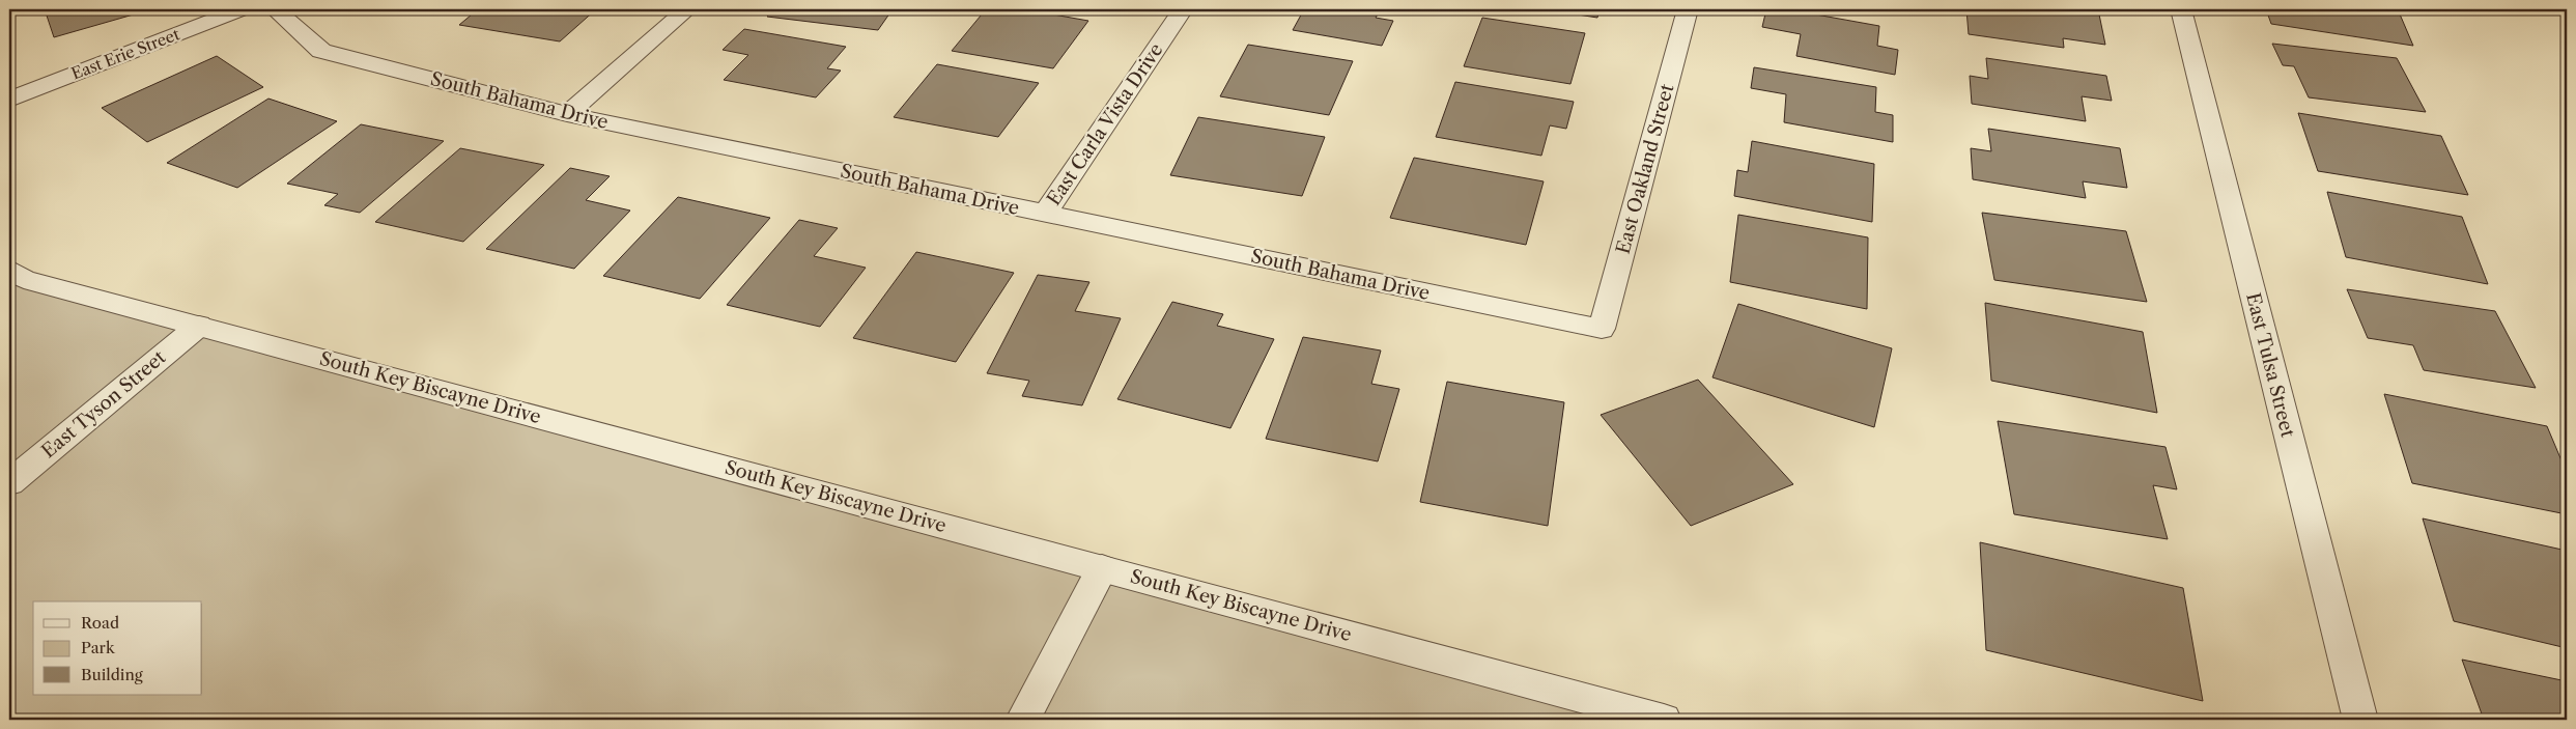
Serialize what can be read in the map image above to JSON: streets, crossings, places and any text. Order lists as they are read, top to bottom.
{
  "streets": {
    "street": [
      "East Erie Street",
      "South Bahama Drive",
      "East Carla Vista Drive",
      "East Oakland Street",
      "East Tulsa Street",
      "South Key Biscayne Drive",
      "East Tyson Street"
    ]
  },
  "crossings": [
    ["South Bahama Drive", "East Carla Vista Drive"],
    ["South Bahama Drive", "East Oakland Street"],
    ["South Key Biscayne Drive", "East Tyson Street"]
  ],
  "legend": ["Road", "Park", "Building"]
}
